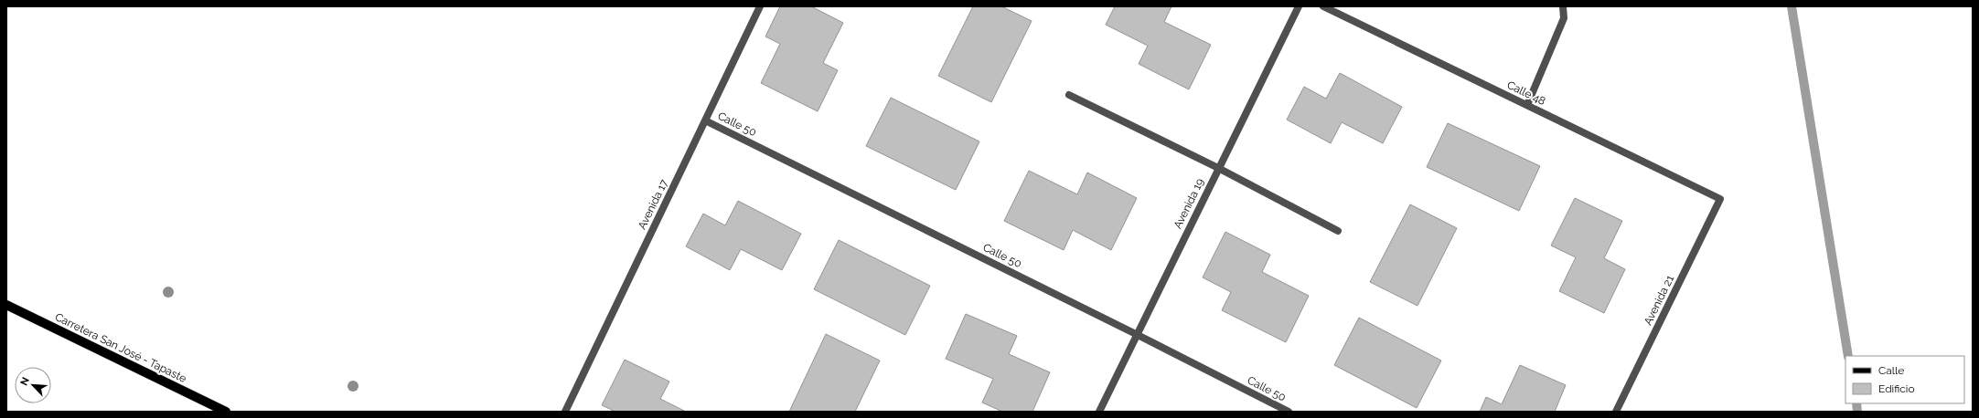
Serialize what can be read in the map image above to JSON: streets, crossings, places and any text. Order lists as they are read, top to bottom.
{
  "streets": {
    "main road": ["Carretera San José - Tapaste"],
    "street": [
      "Calle 48",
      "Calle 50",
      "Avenida 19",
      "Avenida 17",
      "Avenida 21"
    ]
  },
  "crossings": [
    ["Calle 48", "Avenida 21"],
    ["Calle 50", "Avenida 19"],
    ["Calle 50", "Avenida 17"]
  ],
  "legend": ["Calle", "Edificio"],
  "north": "top left"
}
